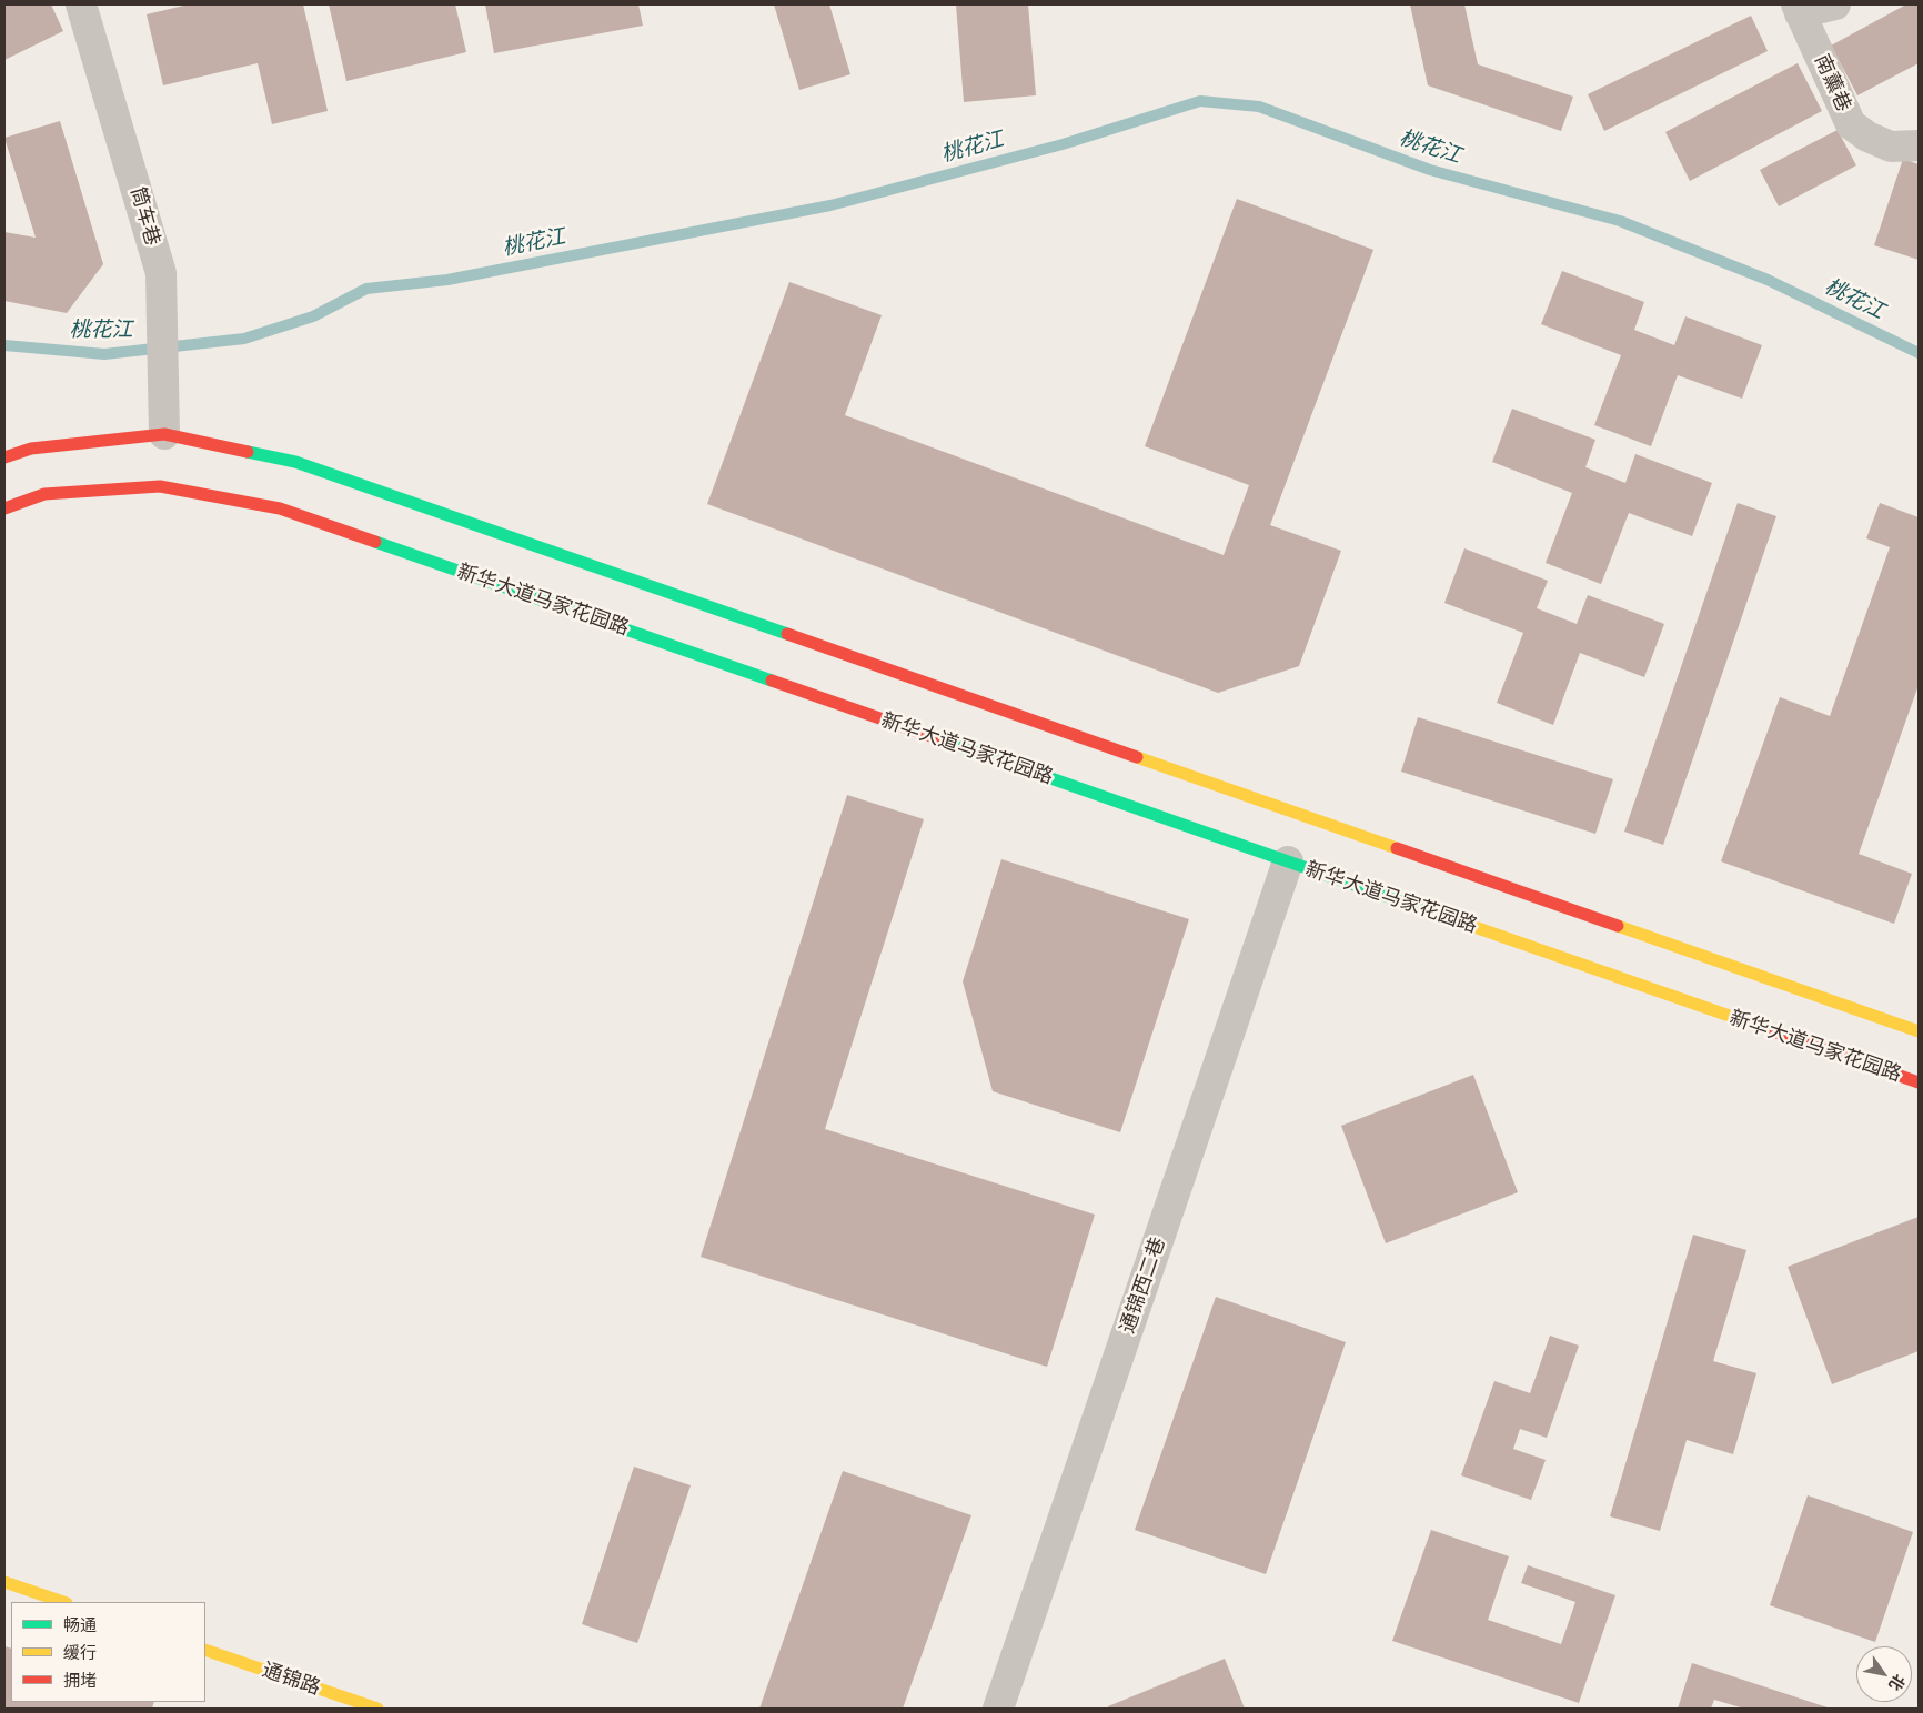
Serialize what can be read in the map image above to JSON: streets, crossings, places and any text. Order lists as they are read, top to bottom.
{
  "streets": {
    "main road": ["新华大道马家花园路", "通锦路"],
    "street": ["南薰巷", "筒车巷", "通锦西二巷"]
  },
  "crossings": [
    ["新华大道马家花园路", "通锦西二巷"]
  ],
  "water": ["桃花江"],
  "legend": ["畅通", "缓行", "拥堵"],
  "north": "bottom right"
}
